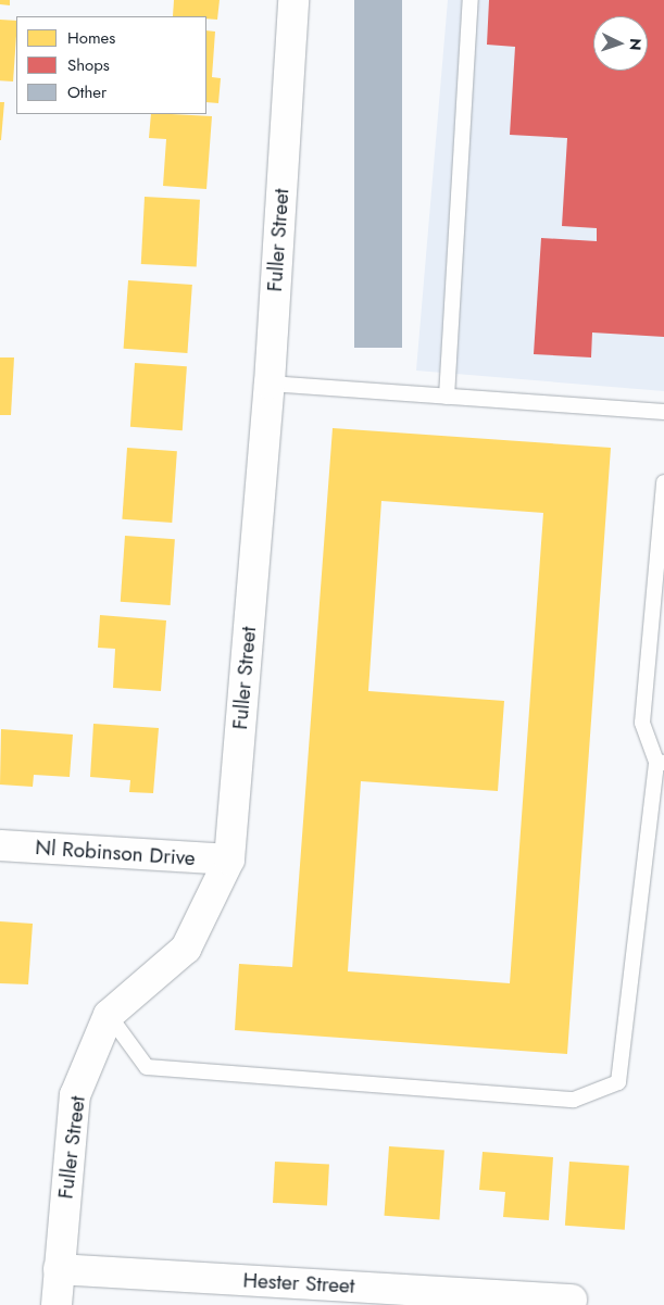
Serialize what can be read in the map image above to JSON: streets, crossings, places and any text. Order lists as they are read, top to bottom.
{
  "streets": {
    "street": ["Fuller Street", "Nl Robinson Drive", "Hester Street"]
  },
  "crossings": [
    ["Fuller Street", "Nl Robinson Drive"],
    ["Fuller Street", "Hester Street"]
  ],
  "legend": ["Homes", "Shops", "Other"],
  "north": "right"
}
